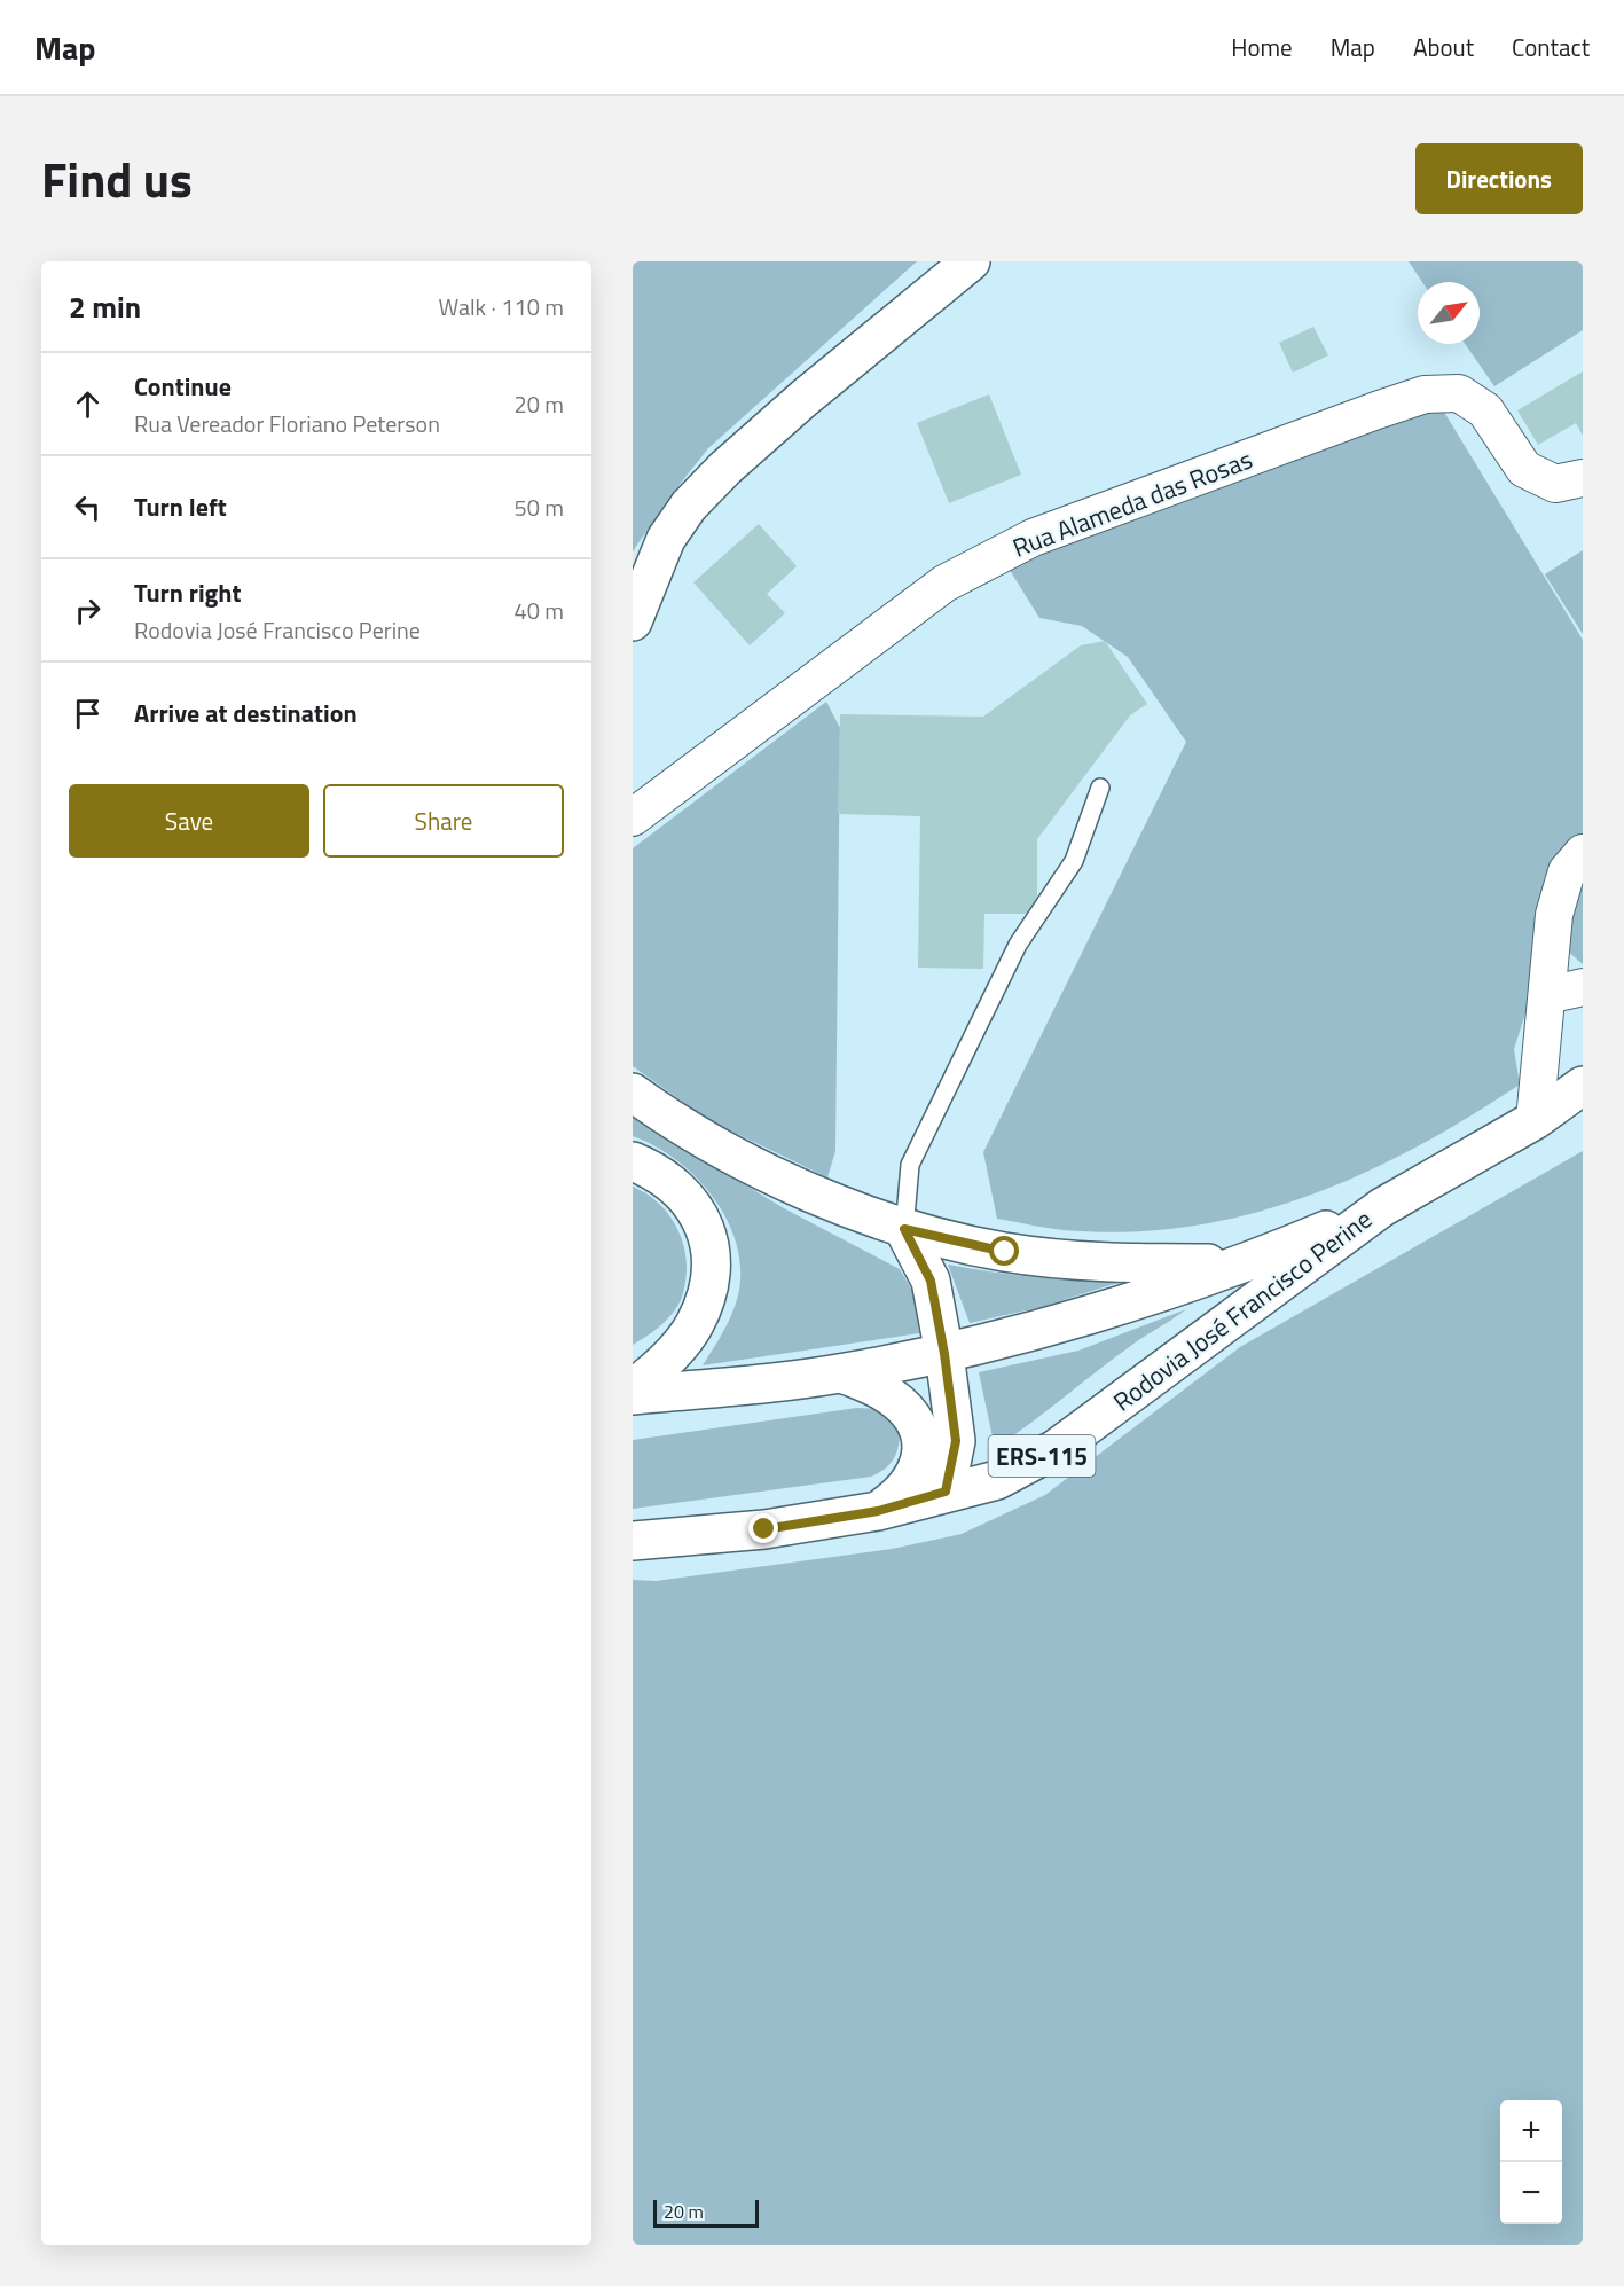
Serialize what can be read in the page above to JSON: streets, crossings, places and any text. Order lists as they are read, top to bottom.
{
  "streets": {
    "main road": ["Rodovia José Francisco Perine", "ERS-115"],
    "street": ["Rua Alameda das Rosas"]
  },
  "scale_bar": "20 m",
  "north": "top right",
  "page": {
    "header": "Map",
    "nav": [
      "Home",
      "Map",
      "About",
      "Contact"
    ],
    "title": "Find us",
    "buttons": [
      "Directions",
      ["Save", "Share"]
    ],
    "heading": ["2 min", "Walk · 110 m"],
    "list": [
      ["Continue", "Rua Vereador Floriano Peterson", "20 m"],
      ["Turn left", "50 m"],
      ["Turn right", "Rodovia José Francisco Perine", "40 m"],
      "Arrive at destination"
    ],
    "map_buttons": ["+", "−"],
    "scale": "20 m"
  }
}
